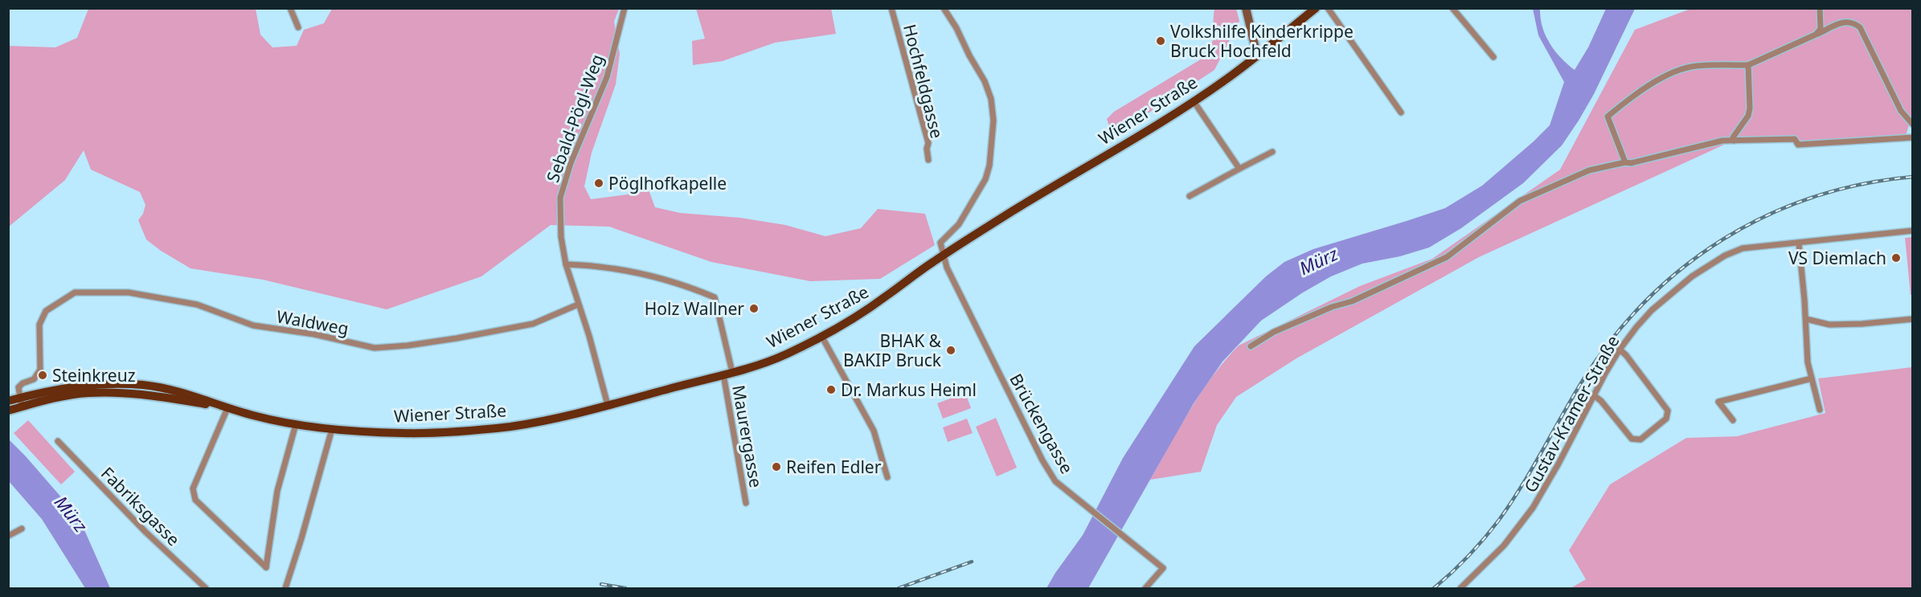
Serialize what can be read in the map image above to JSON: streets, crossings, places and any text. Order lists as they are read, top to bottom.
{
  "streets": {
    "main road": ["Wiener Straße"],
    "street": [
      "Hochfeldgasse",
      "Sebald-Pögl-Weg",
      "Waldweg",
      "Gustav-Kramer-Straße",
      "Brückengasse",
      "Maurergasse",
      "Fabriksgasse"
    ]
  },
  "crossings": [
    ["Wiener Straße", "Sebald-Pögl-Weg"],
    ["Wiener Straße", "Waldweg"],
    ["Wiener Straße", "Brückengasse"],
    ["Wiener Straße", "Maurergasse"],
    ["Sebald-Pögl-Weg", "Waldweg"]
  ],
  "water": ["Mürz"],
  "places": [
    "Volkshilfe Kinderkrippe Bruck Hochfeld",
    "Pöglhofkapelle",
    "VS Diemlach",
    "Holz Wallner",
    "BHAK & BAKIP Bruck",
    "Steinkreuz",
    "Dr. Markus Heiml",
    "Reifen Edler"
  ]
}
